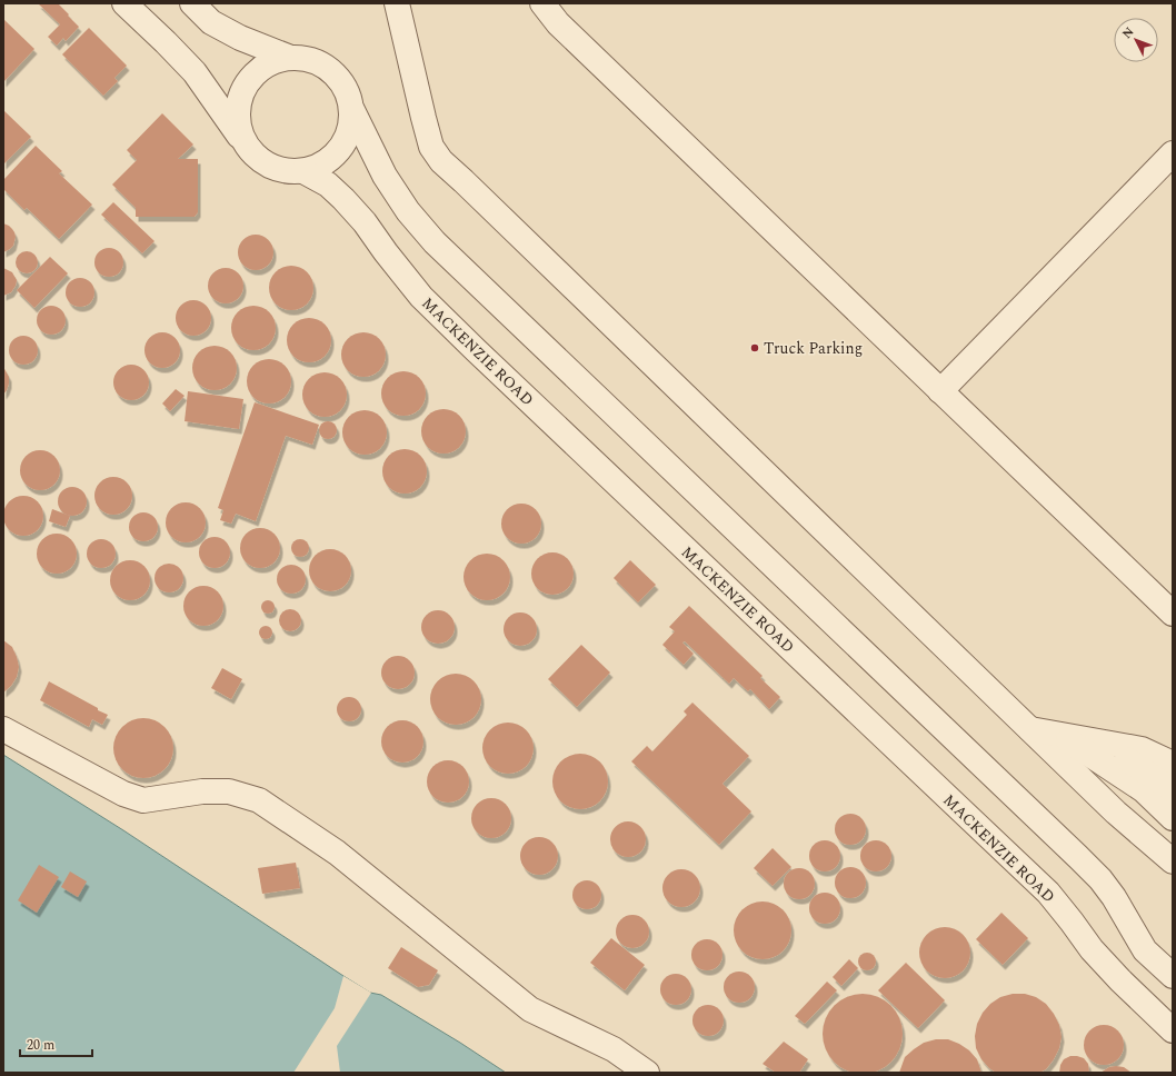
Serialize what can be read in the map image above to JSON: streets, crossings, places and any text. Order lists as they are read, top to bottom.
{
  "streets": {
    "lane": ["MACKENZIE ROAD"]
  },
  "places": ["Truck Parking"],
  "scale_bar": "20 m",
  "north": "top left"
}
